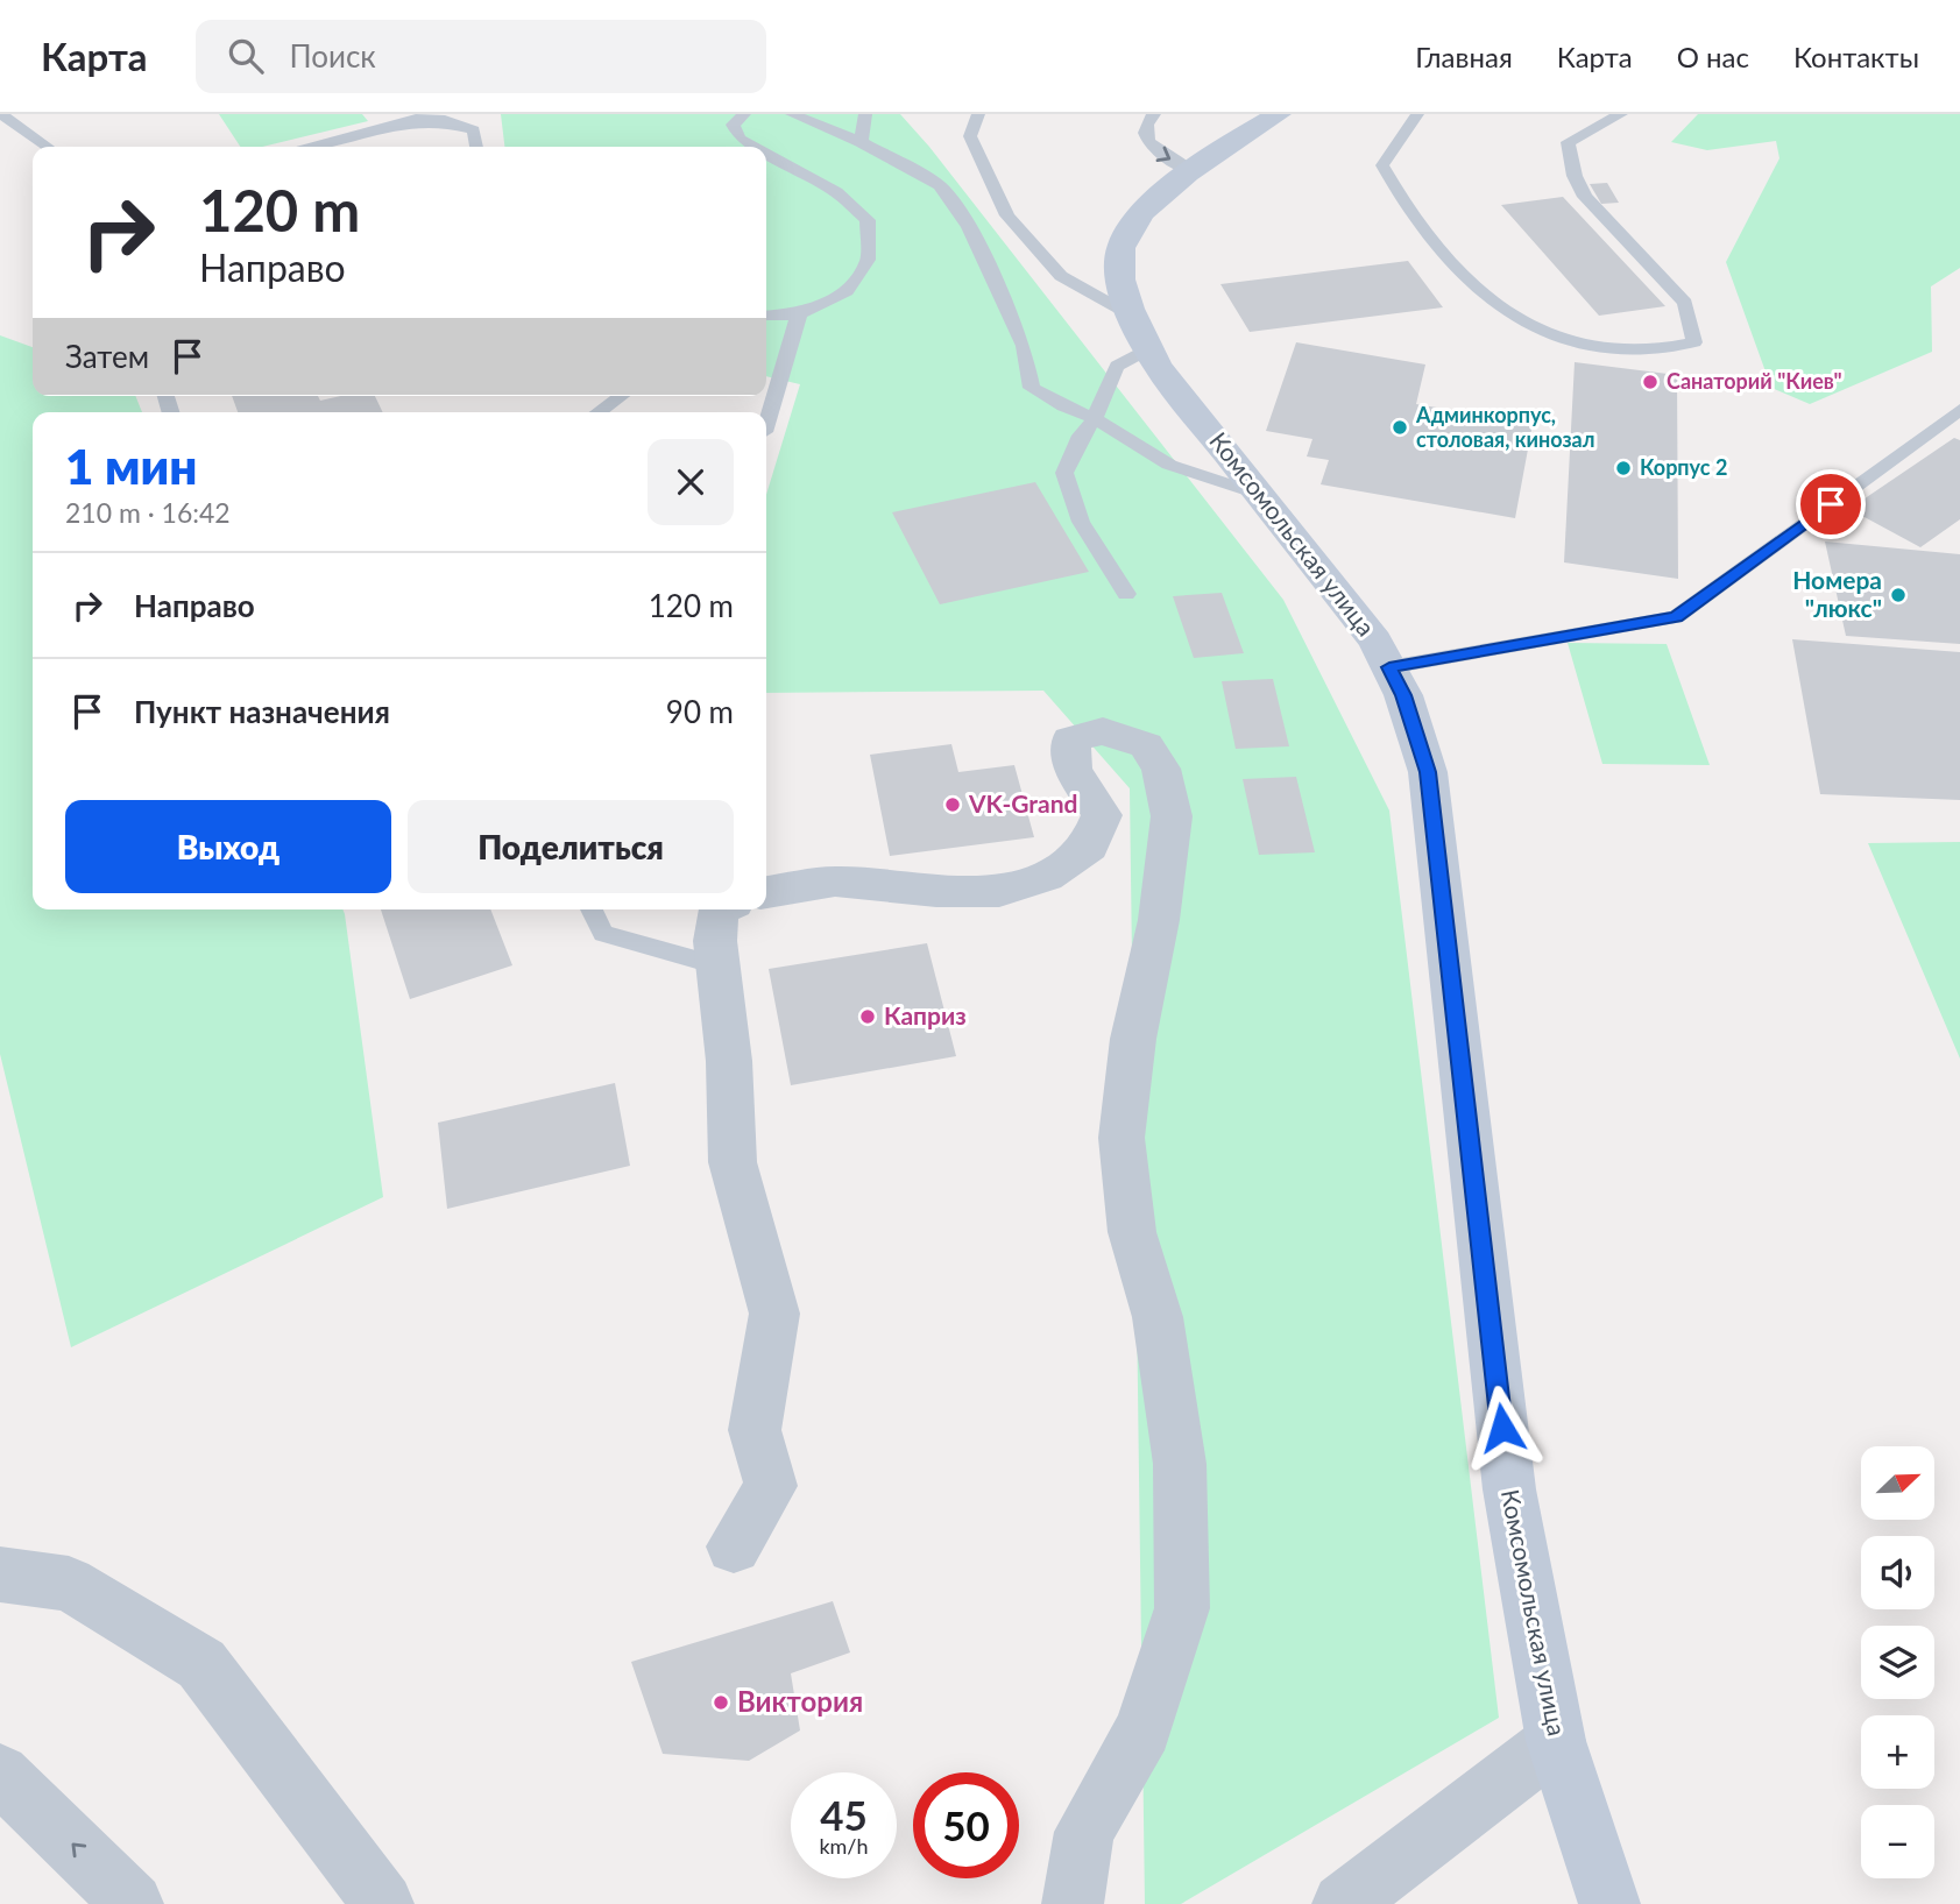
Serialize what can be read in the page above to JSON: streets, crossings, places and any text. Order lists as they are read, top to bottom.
{
  "streets": {
    "main road": ["Комсомольская улица"]
  },
  "places": [
    "Санаторий \"Киев\"",
    "Админкорпус, столовая, кинозал",
    "Корпус 2",
    "Номера \"люкс\"",
    "VK-Grand",
    "Каприз",
    "Виктория"
  ],
  "north": "top right",
  "page": {
    "header": "Карта",
    "search": "Поиск",
    "nav": [
      "Главная",
      "Карта",
      "О нас",
      "Контакты"
    ],
    "turn": ["120 m", "Направо"],
    "then": "Затем",
    "heading": ["1 мин", "210 m · 16:42"],
    "list": [
      {
        "name": "Направо",
        "value": "120 m"
      },
      {
        "name": "Пункт назначения",
        "value": "90 m"
      }
    ],
    "buttons": ["Выход", "Поделиться"],
    "map_buttons": ["+", "−"],
    "speed": "45 km/h",
    "limit": "50"
  }
}
